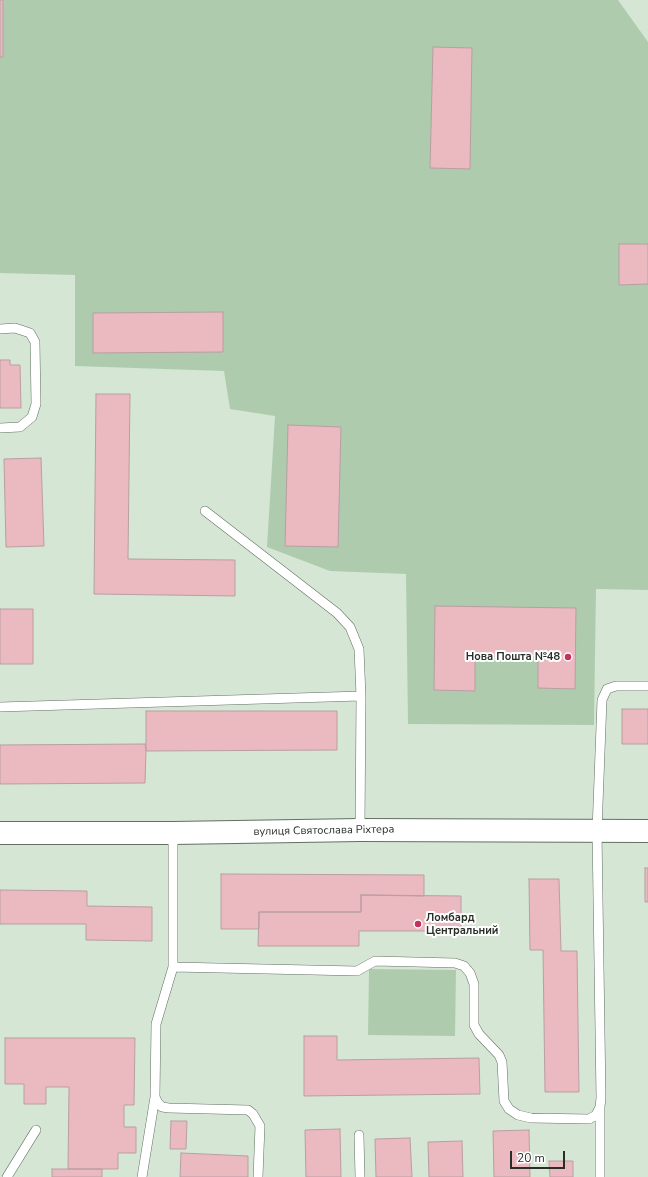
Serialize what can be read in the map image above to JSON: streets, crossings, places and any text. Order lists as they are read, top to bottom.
{
  "streets": {
    "main road": ["вулиця Святослава Ріхтера"]
  },
  "places": ["Нова Пошта №48", "Ломбард Центральний"],
  "scale_bar": "20 m"
}
